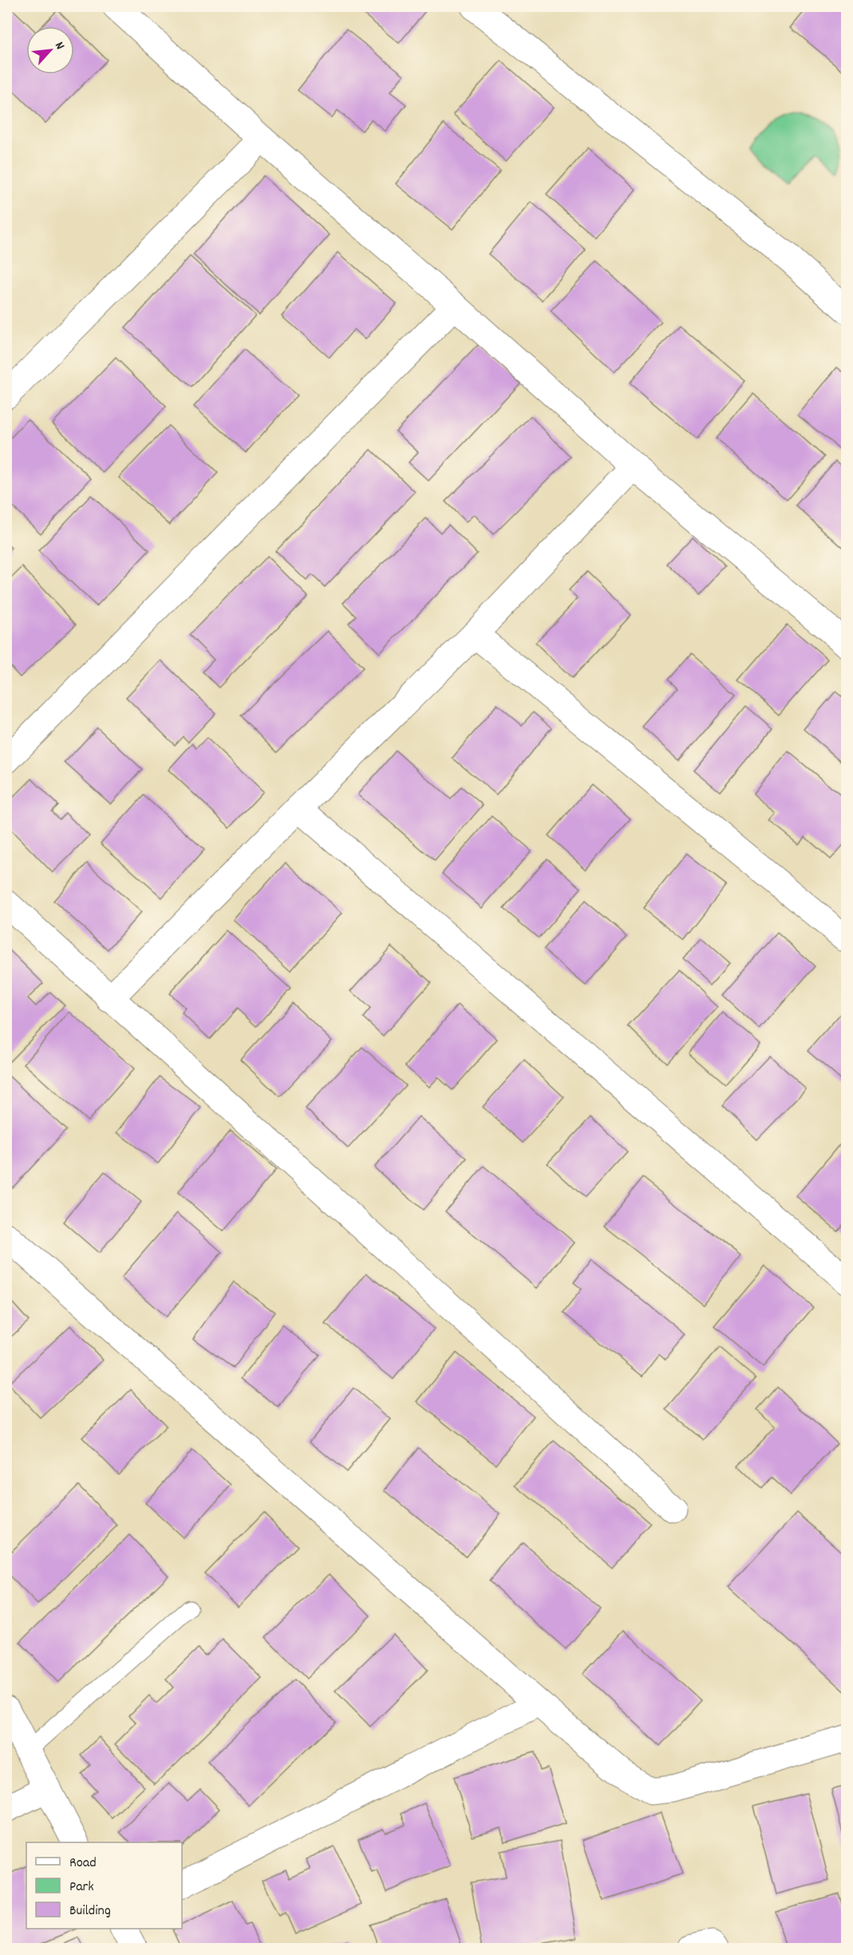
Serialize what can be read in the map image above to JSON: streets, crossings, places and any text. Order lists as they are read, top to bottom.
{
  "legend": ["Road", "Park", "Building"],
  "north": "top right"
}
